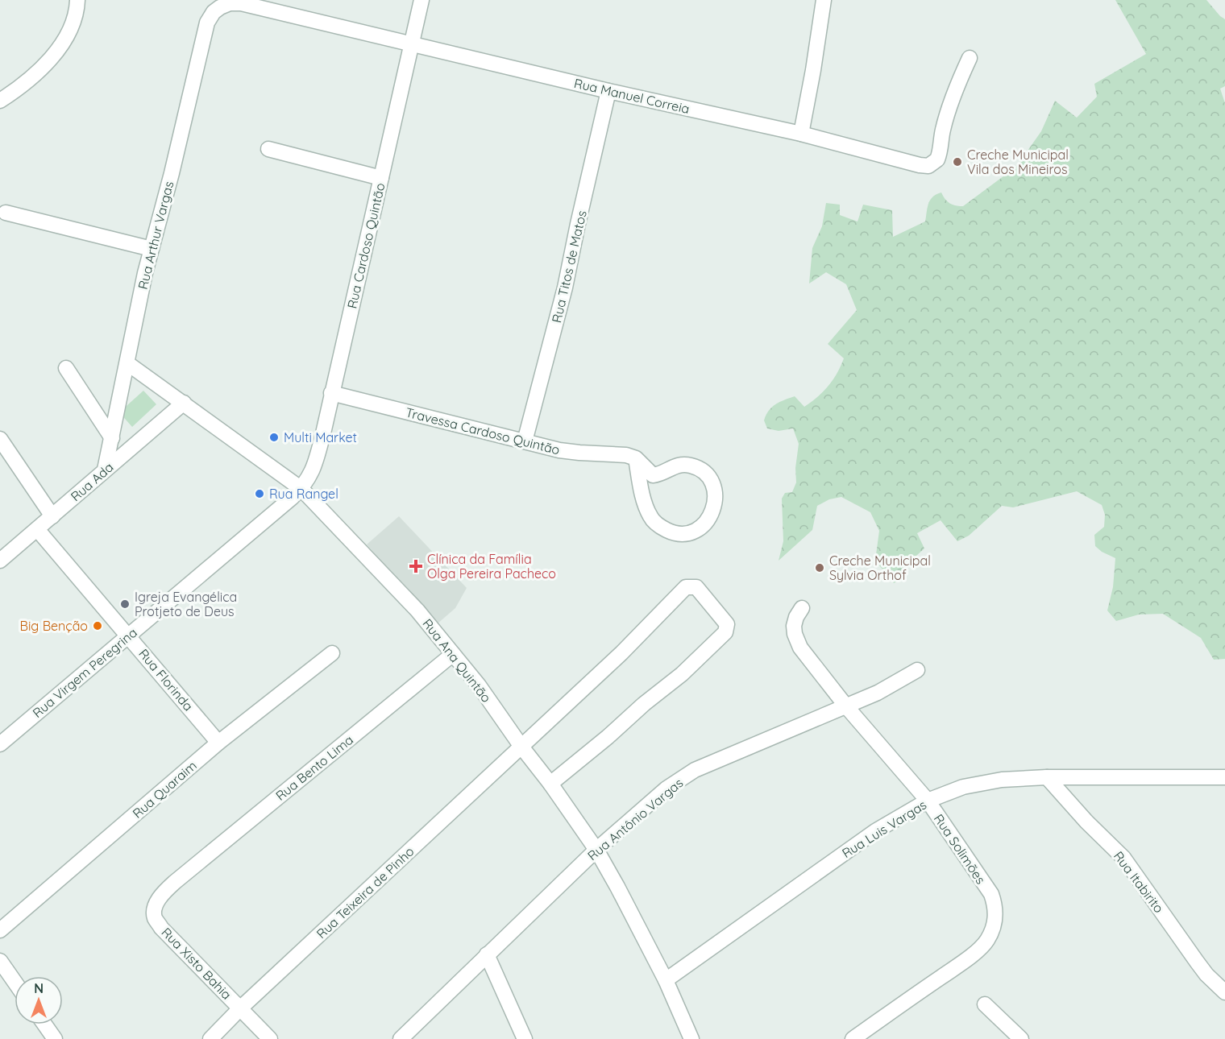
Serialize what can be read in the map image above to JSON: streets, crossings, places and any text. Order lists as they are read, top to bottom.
{
  "streets": {
    "street": [
      "Rua Manuel Correia",
      "Rua Arthur Vargas",
      "Rua Cardoso Quintão",
      "Rua Titos de Matos",
      "Travessa Cardoso Quintão",
      "Rua Ada",
      "Rua Ana Quintão",
      "Rua Virgem Peregrina",
      "Rua Florinda",
      "Rua Bento Lima",
      "Rua Quaraim",
      "Rua Antônio Vargas",
      "Rua Luis Vargas",
      "Rua Solimões",
      "Rua Itabirito",
      "Rua Teixeira de Pinho",
      "Rua Xisto Bahia"
    ]
  },
  "crossings": [
    ["Rua Manuel Correia", "Rua Arthur Vargas"],
    ["Rua Manuel Correia", "Rua Cardoso Quintão"],
    ["Rua Manuel Correia", "Rua Titos de Matos"],
    ["Rua Arthur Vargas", "Rua Ada"],
    ["Rua Arthur Vargas", "Rua Ana Quintão"],
    ["Rua Cardoso Quintão", "Travessa Cardoso Quintão"],
    ["Rua Cardoso Quintão", "Rua Ana Quintão"],
    ["Rua Cardoso Quintão", "Rua Virgem Peregrina"],
    ["Rua Titos de Matos", "Travessa Cardoso Quintão"],
    ["Rua Ada", "Rua Ana Quintão"],
    ["Rua Ada", "Rua Florinda"],
    ["Rua Ana Quintão", "Rua Virgem Peregrina"],
    ["Rua Ana Quintão", "Rua Bento Lima"],
    ["Rua Ana Quintão", "Rua Antônio Vargas"],
    ["Rua Ana Quintão", "Rua Luis Vargas"],
    ["Rua Ana Quintão", "Rua Teixeira de Pinho"],
    ["Rua Virgem Peregrina", "Rua Florinda"],
    ["Rua Florinda", "Rua Quaraim"],
    ["Rua Bento Lima", "Rua Xisto Bahia"],
    ["Rua Antônio Vargas", "Rua Solimões"],
    ["Rua Luis Vargas", "Rua Solimões"],
    ["Rua Luis Vargas", "Rua Itabirito"],
    ["Rua Teixeira de Pinho", "Rua Xisto Bahia"]
  ],
  "places": {
    "other": [
      "Creche Municipal Vila dos Mineiros",
      "Multi Market",
      "Rua Rangel",
      "Creche Municipal Sylvia Orthof",
      "Igreja Evangélica Protjeto de Deus",
      "Big Benção"
    ],
    "health": ["Clínica da Família Olga Pereira Pacheco"]
  },
  "north": "top"
}
